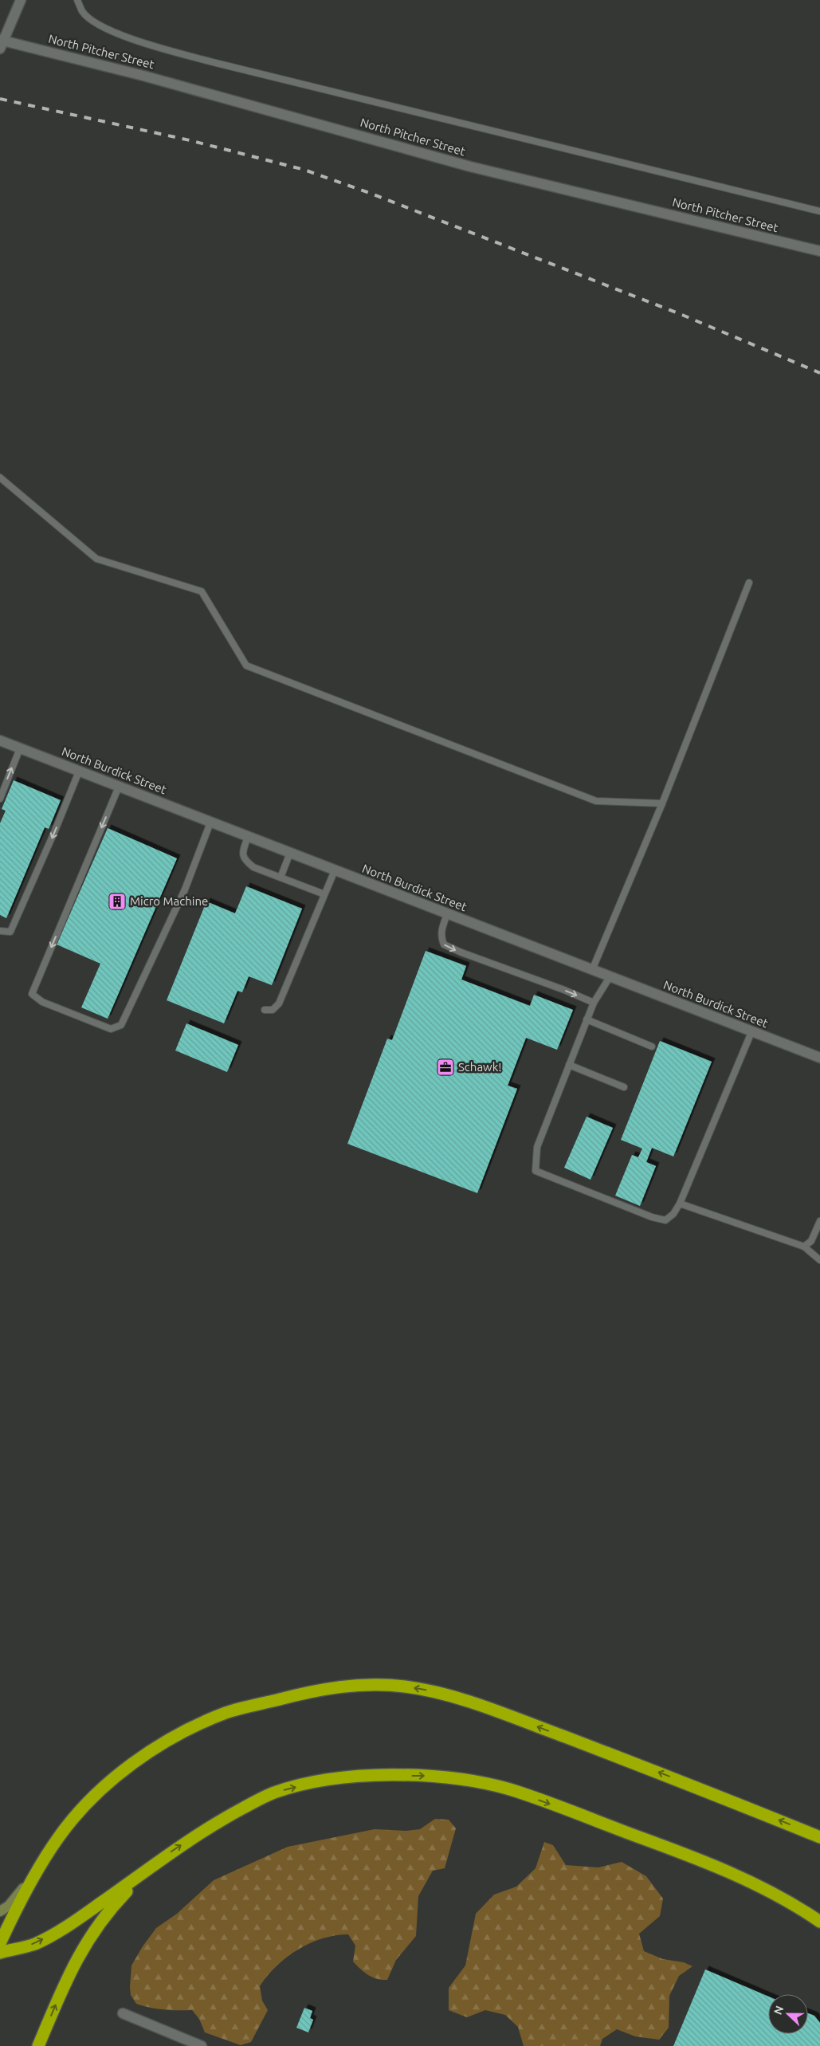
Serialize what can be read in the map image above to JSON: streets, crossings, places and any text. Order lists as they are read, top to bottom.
{
  "streets": {
    "street": ["North Pitcher Street", "North Burdick Street"]
  },
  "places": {
    "building": ["Micro Machine"],
    "office": ["Schawk!"]
  },
  "north": "left"
}
